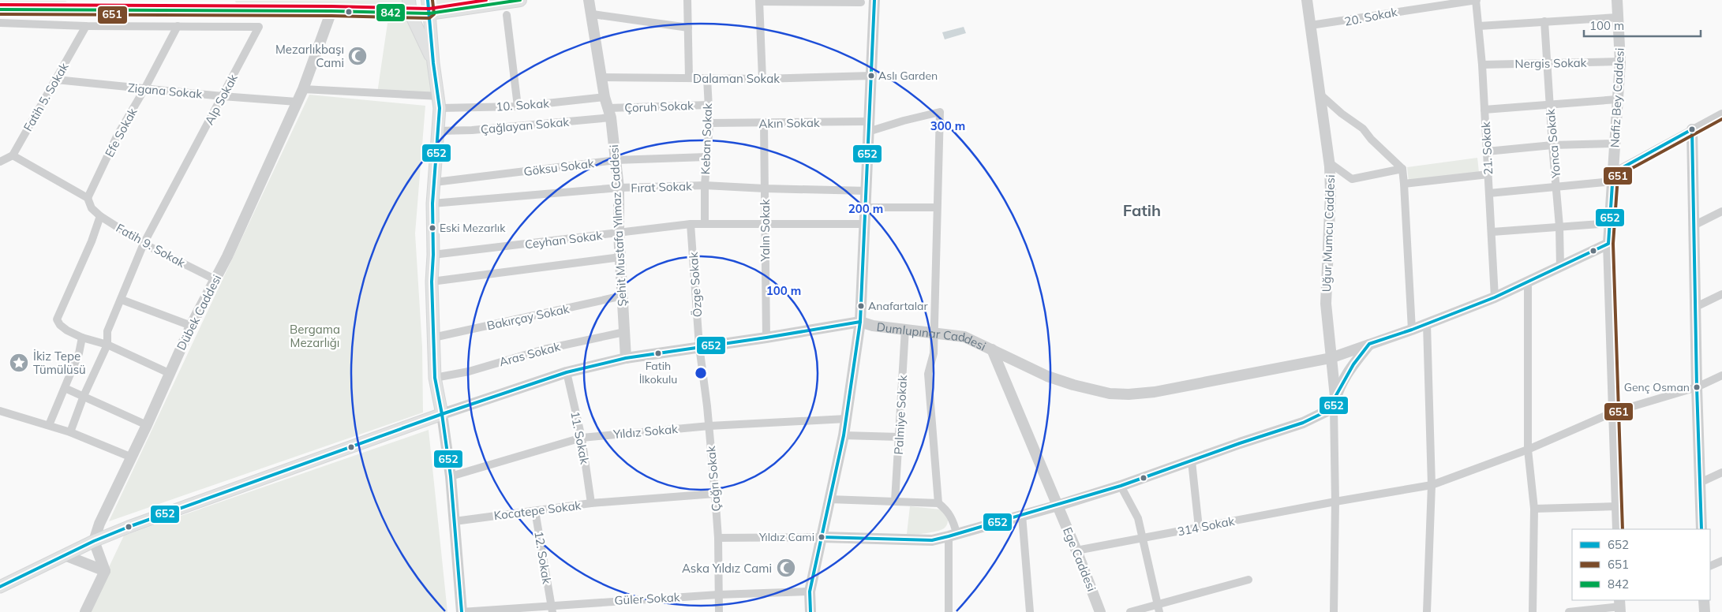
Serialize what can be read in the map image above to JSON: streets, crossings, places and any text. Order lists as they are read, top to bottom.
{
  "streets": {
    "main road": ["Dumlupınar Caddesi"],
    "street": [
      "20. Sokak",
      "Nergis Sokak",
      "Dalaman Sokak",
      "Zigana Sokak",
      "Fatih 5. Sokak",
      "Nafiz Bey Caddesi",
      "Alp Sokak",
      "10. Sokak",
      "Çoruh Sokak",
      "Akın Sokak",
      "Çağlayan Sokak",
      "Efe Sokak",
      "Keban Sokak",
      "Yonca Sokak",
      "21. Sokak",
      "Göksu Sokak",
      "Fırat Sokak",
      "Şehit Mustafa Yılmaz Caddesi",
      "Yalın Sokak",
      "Uğur Mumcu Caddesi",
      "Ceyhan Sokak",
      "Fatih 9. Sokak",
      "Özge Sokak",
      "Dübek Caddesi",
      "Bakırçay Sokak",
      "Aras Sokak",
      "Palmiye Sokak",
      "Yıldız Sokak",
      "11. Sokak",
      "Çağrı Sokak",
      "Kocatepe Sokak",
      "314 Sokak",
      "12. Sokak",
      "Ege Caddesi",
      "Güler Sokak"
    ]
  },
  "crossings": [
    ["20. Sokak", "21. Sokak"],
    ["20. Sokak", "Uğur Mumcu Caddesi"],
    ["Nergis Sokak", "Nafiz Bey Caddesi"],
    ["Nergis Sokak", "Yonca Sokak"],
    ["Nergis Sokak", "21. Sokak"],
    ["Dalaman Sokak", "Keban Sokak"],
    ["Dalaman Sokak", "Şehit Mustafa Yılmaz Caddesi"],
    ["Zigana Sokak", "Fatih 5. Sokak"],
    ["Zigana Sokak", "Alp Sokak"],
    ["Zigana Sokak", "Efe Sokak"],
    ["Zigana Sokak", "Dübek Caddesi"],
    ["Fatih 5. Sokak", "Fatih 9. Sokak"],
    ["Nafiz Bey Caddesi", "314 Sokak"],
    ["Alp Sokak", "Efe Sokak"],
    ["Alp Sokak", "Fatih 9. Sokak"],
    ["10. Sokak", "Şehit Mustafa Yılmaz Caddesi"],
    ["10. Sokak", "Dübek Caddesi"],
    ["Çoruh Sokak", "Çağlayan Sokak"],
    ["Çoruh Sokak", "Keban Sokak"],
    ["Çoruh Sokak", "Şehit Mustafa Yılmaz Caddesi"],
    ["Akın Sokak", "Keban Sokak"],
    ["Akın Sokak", "Yalın Sokak"],
    ["Çağlayan Sokak", "Şehit Mustafa Yılmaz Caddesi"],
    ["Efe Sokak", "Fatih 9. Sokak"],
    ["Keban Sokak", "Göksu Sokak"],
    ["Keban Sokak", "Fırat Sokak"],
    ["Keban Sokak", "Ceyhan Sokak"],
    ["Göksu Sokak", "Şehit Mustafa Yılmaz Caddesi"],
    ["Fırat Sokak", "Şehit Mustafa Yılmaz Caddesi"],
    ["Fırat Sokak", "Yalın Sokak"],
    ["Şehit Mustafa Yılmaz Caddesi", "Ceyhan Sokak"],
    ["Şehit Mustafa Yılmaz Caddesi", "Bakırçay Sokak"],
    ["Şehit Mustafa Yılmaz Caddesi", "Dumlupınar Caddesi"],
    ["Şehit Mustafa Yılmaz Caddesi", "Aras Sokak"],
    ["Yalın Sokak", "Ceyhan Sokak"],
    ["Yalın Sokak", "Dumlupınar Caddesi"],
    ["Ceyhan Sokak", "Özge Sokak"],
    ["Fatih 9. Sokak", "Dübek Caddesi"],
    ["Özge Sokak", "Dumlupınar Caddesi"],
    ["Özge Sokak", "Çağrı Sokak"],
    ["Dübek Caddesi", "Dumlupınar Caddesi"],
    ["Dumlupınar Caddesi", "Palmiye Sokak"],
    ["Dumlupınar Caddesi", "11. Sokak"],
    ["Dumlupınar Caddesi", "Çağrı Sokak"],
    ["Dumlupınar Caddesi", "Ege Caddesi"],
    ["Yıldız Sokak", "11. Sokak"],
    ["Yıldız Sokak", "Çağrı Sokak"],
    ["11. Sokak", "Kocatepe Sokak"],
    ["Çağrı Sokak", "Kocatepe Sokak"],
    ["Çağrı Sokak", "Güler Sokak"],
    ["Kocatepe Sokak", "12. Sokak"],
    ["314 Sokak", "Ege Caddesi"],
    ["12. Sokak", "Güler Sokak"]
  ],
  "districts": ["Fatih"],
  "parks": ["Bergama Mezarlığı"],
  "places": {
    "mosque": ["Mezarlıkbaşı Cami", "Aska Yıldız Cami"],
    "other": [
      "Aslı Garden",
      "Eski Mezarlık",
      "Anafartalar",
      "Fatih İlkokulu",
      "Genç Osman",
      "Yıldız Cami"
    ],
    "place": ["İkiz Tepe Tümülüsü"]
  },
  "lines": ["transit line 652", "transit line 651", "transit line 842"],
  "legend": ["652", "651", "842"],
  "scale_bar": "100 m",
  "rings": ["300 m", "200 m", "100 m"]
}
